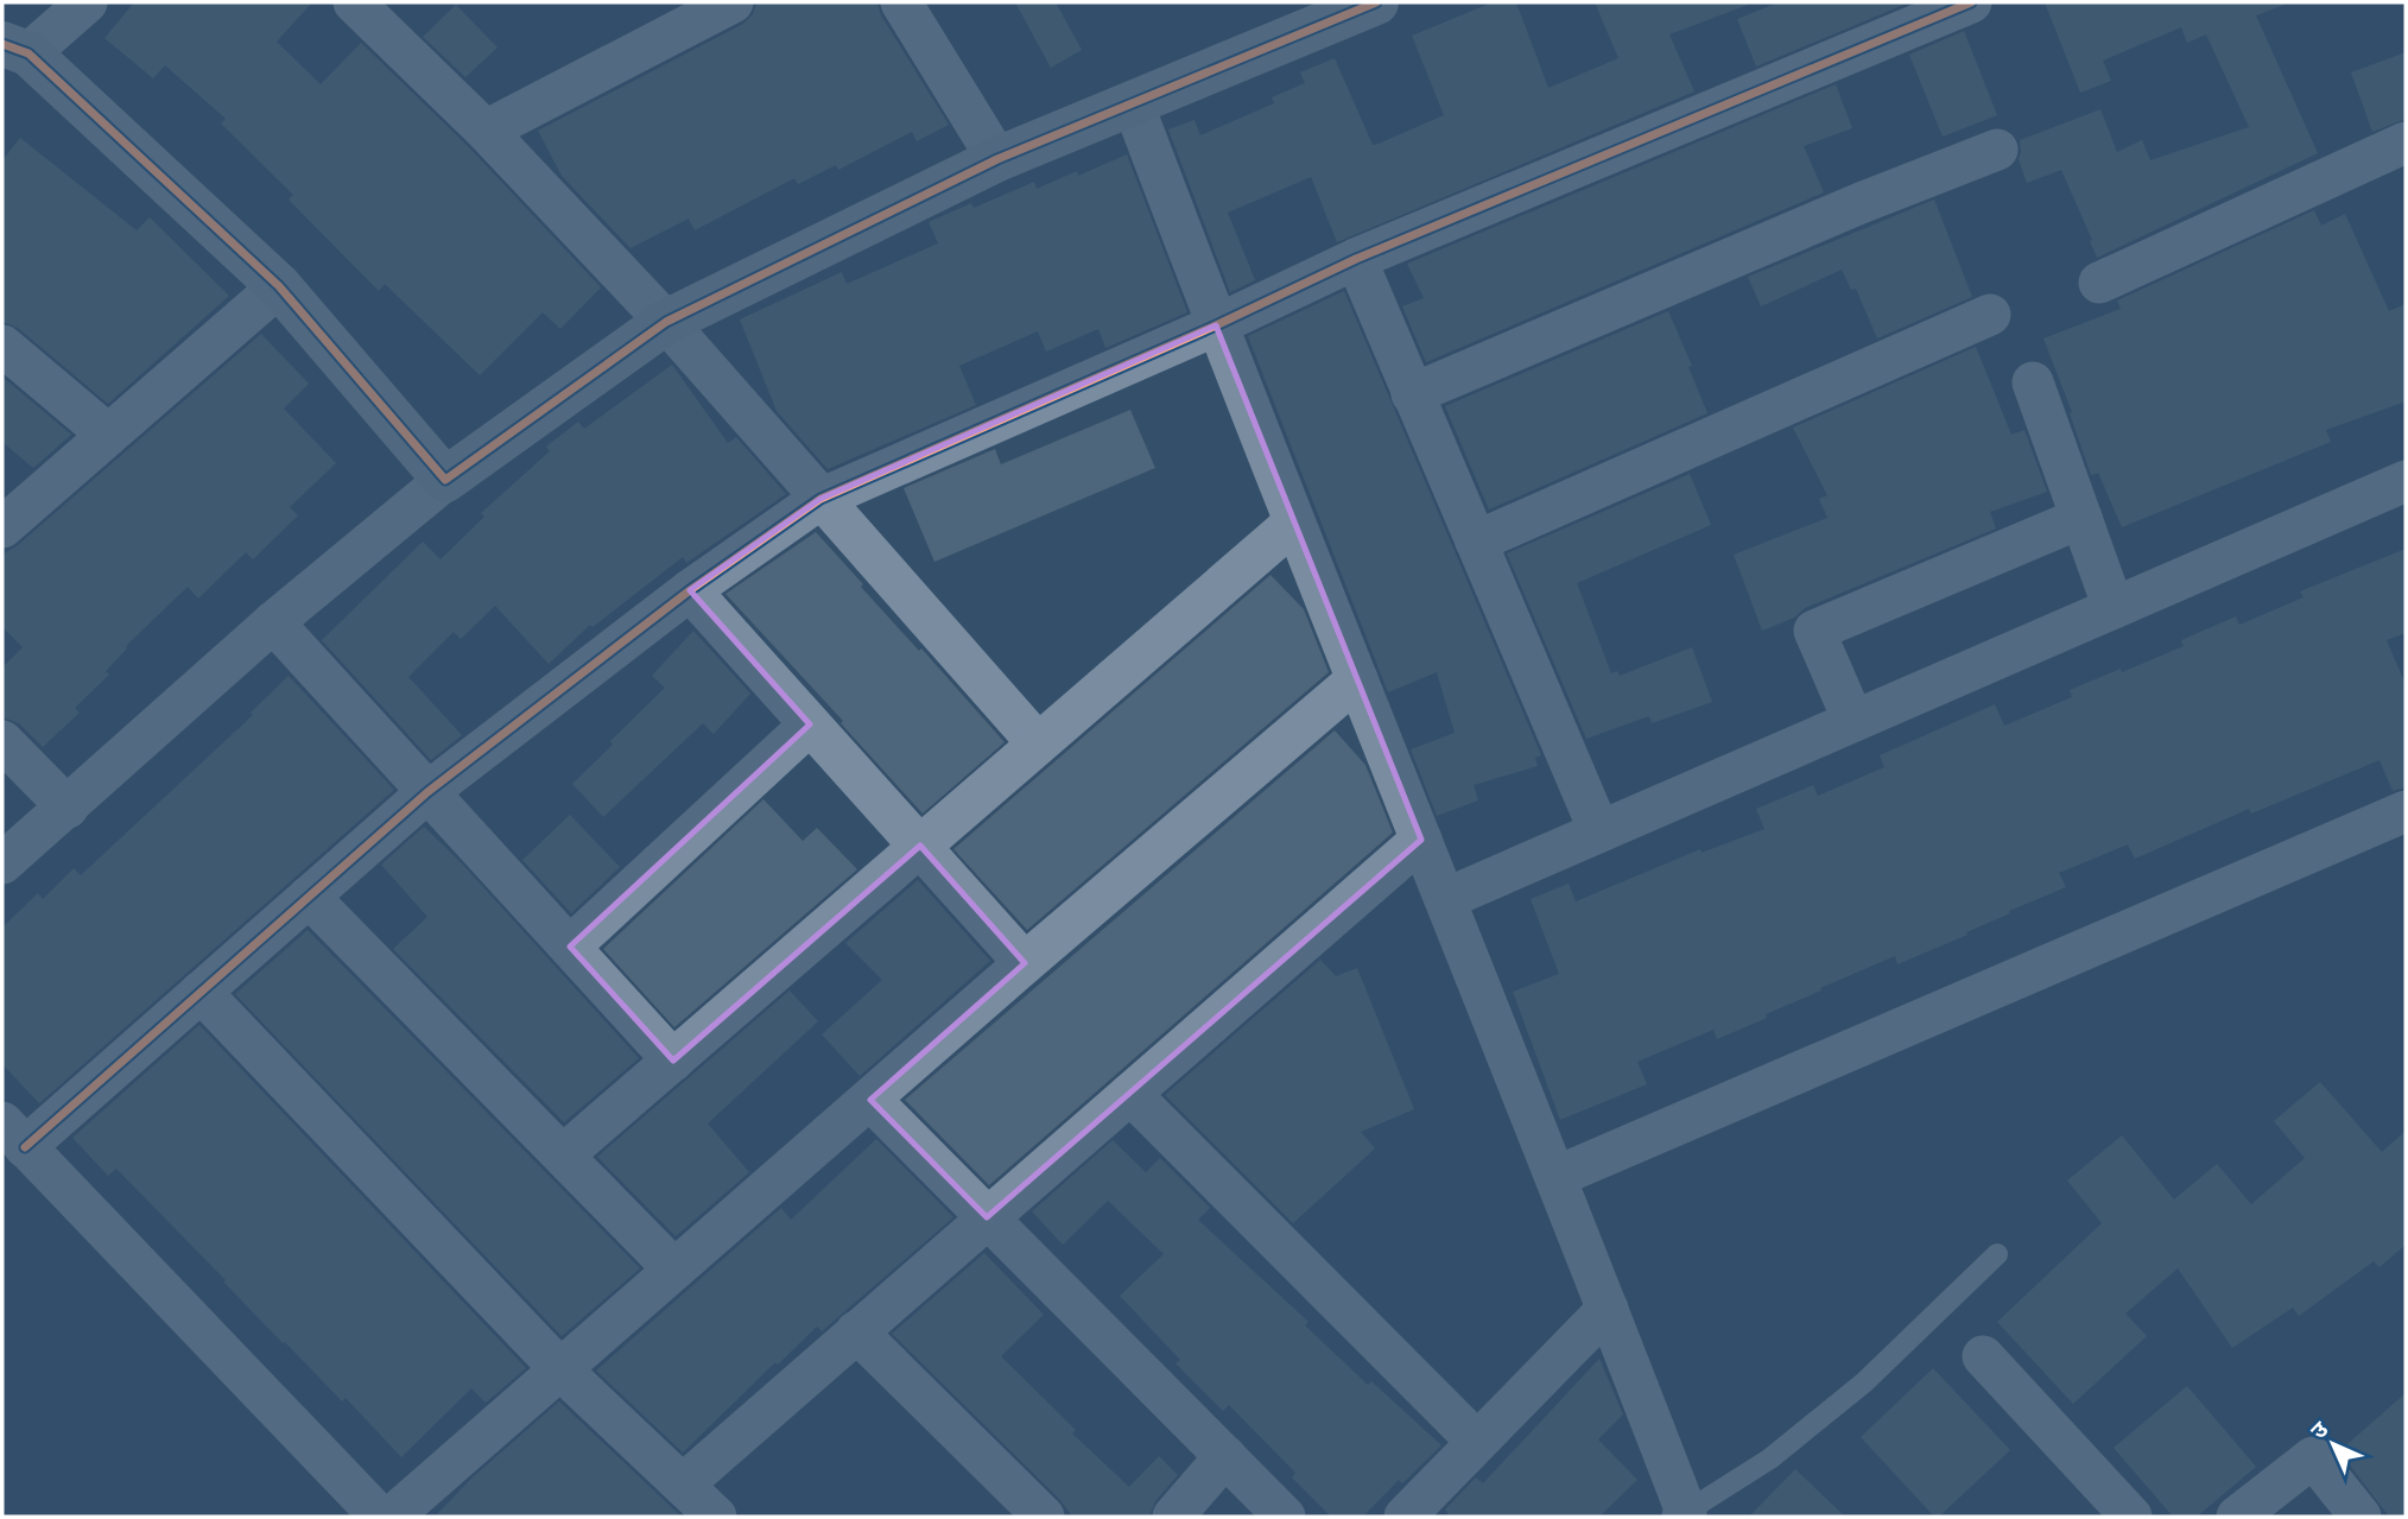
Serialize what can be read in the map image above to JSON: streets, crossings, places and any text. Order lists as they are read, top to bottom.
{
  "north": "top left"
}
